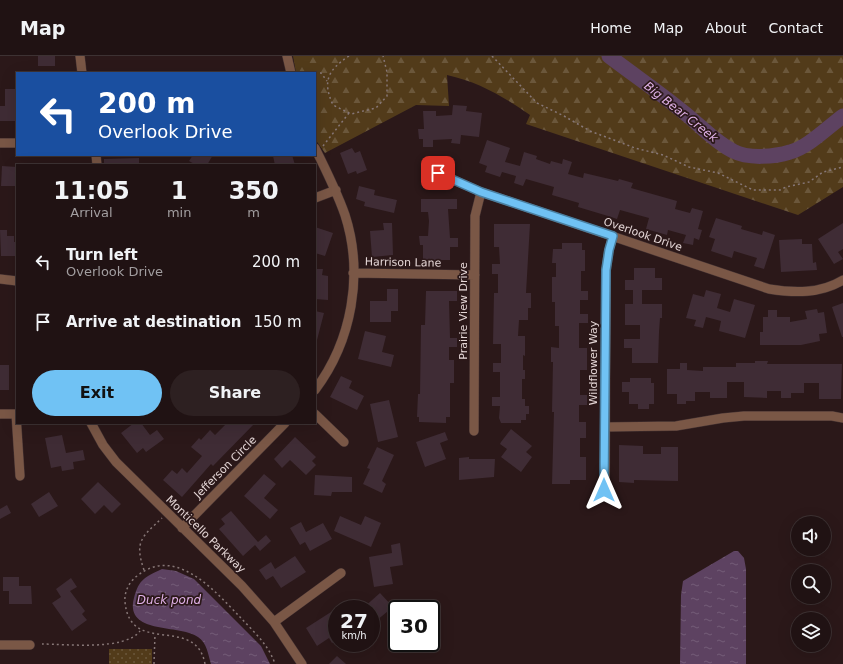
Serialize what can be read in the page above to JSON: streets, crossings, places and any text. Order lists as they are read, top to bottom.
{
  "streets": {
    "street": [
      "Overlook Drive",
      "Harrison Lane",
      "Prairie View Drive",
      "Wildflower Way",
      "Jefferson Circle",
      "Monticello Parkway"
    ]
  },
  "crossings": [
    ["Overlook Drive", "Prairie View Drive"],
    ["Overlook Drive", "Wildflower Way"],
    ["Harrison Lane", "Prairie View Drive"],
    ["Jefferson Circle", "Monticello Parkway"]
  ],
  "water": ["Big Bear Creek", "Duck pond"],
  "page": {
    "header": "Map",
    "nav": [
      "Home",
      "Map",
      "About",
      "Contact"
    ],
    "turn": ["200 m", "Overlook Drive"],
    "eta": [
      "11:05",
      "Arrival",
      "1",
      "min",
      "350",
      "m"
    ],
    "list": [
      {
        "name": "Turn left",
        "note": "Overlook Drive",
        "value": "200 m"
      },
      {
        "name": "Arrive at destination",
        "value": "150 m"
      }
    ],
    "buttons": ["Exit", "Share"],
    "speed": "27 km/h",
    "limit": "30"
  }
}
